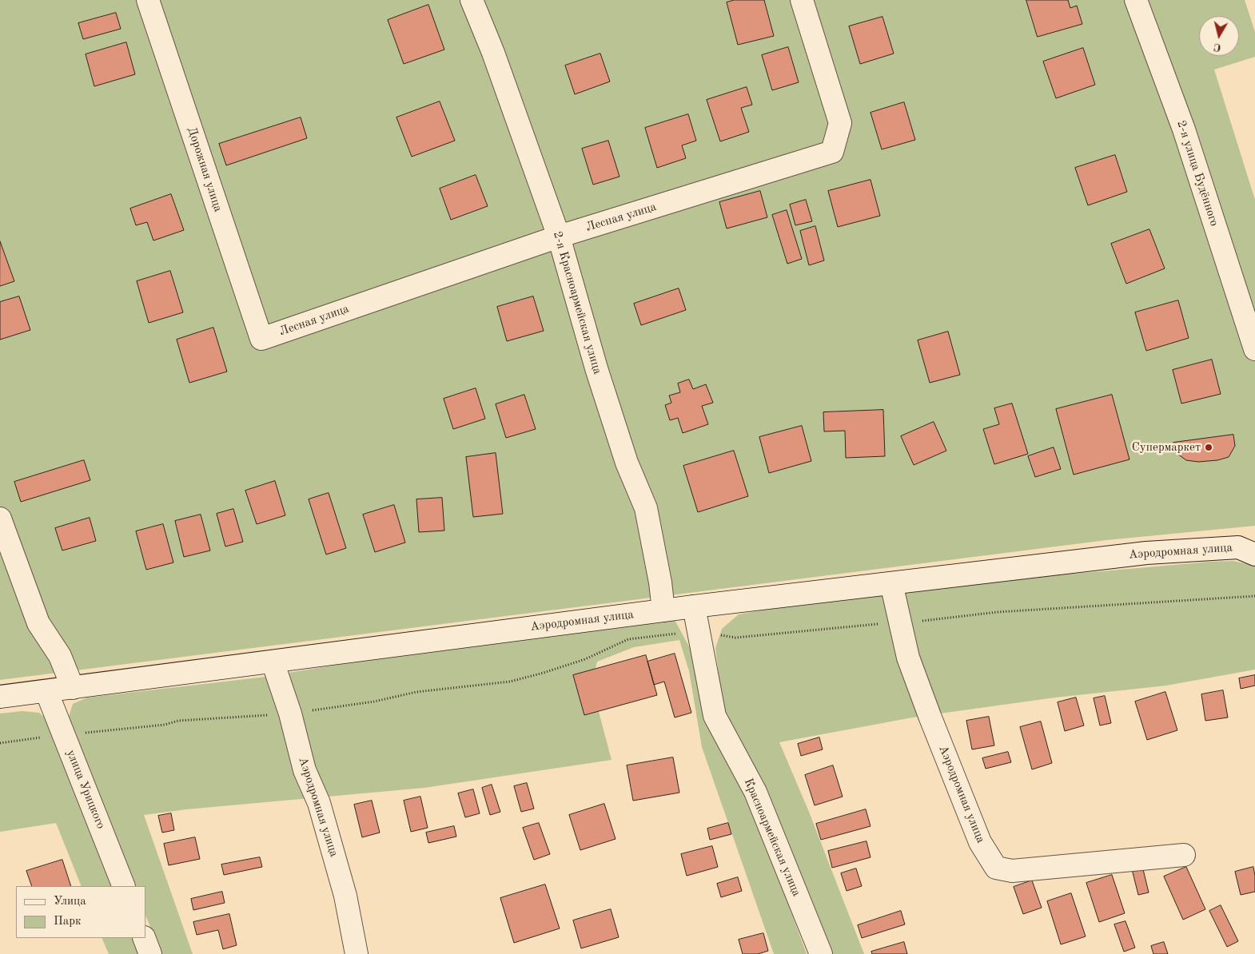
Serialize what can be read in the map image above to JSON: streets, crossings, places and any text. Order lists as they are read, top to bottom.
{
  "streets": {
    "street": [
      "Дорожная улица",
      "2-я улица Будённого",
      "Лесная улица",
      "2-я Красноармейская улица",
      "Аэродромная улица",
      "улица Урицкого",
      "Красноармейская улица"
    ]
  },
  "crossings": [
    ["Дорожная улица", "Лесная улица"],
    ["Лесная улица", "2-я Красноармейская улица"],
    ["2-я Красноармейская улица", "Аэродромная улица"],
    ["Аэродромная улица", "улица Урицкого"],
    ["Аэродромная улица", "Красноармейская улица"]
  ],
  "places": ["Супермаркет"],
  "legend": ["Улица", "Парк"],
  "north": "bottom"
}
